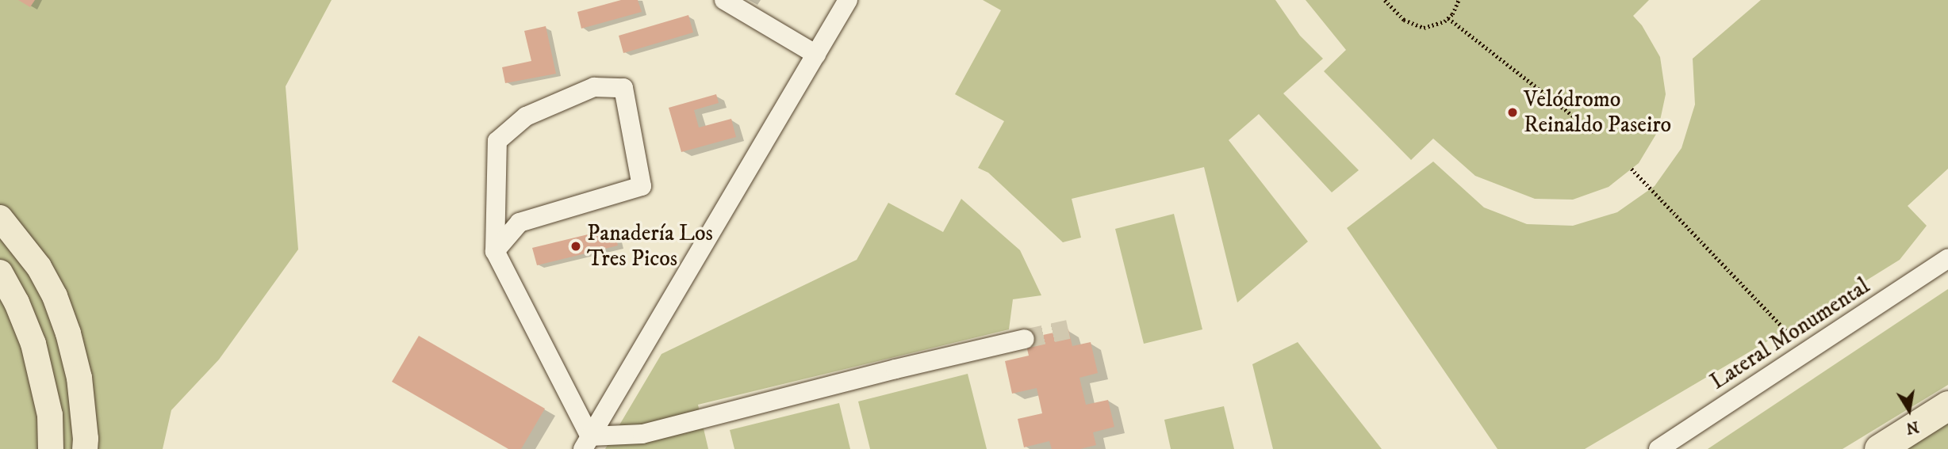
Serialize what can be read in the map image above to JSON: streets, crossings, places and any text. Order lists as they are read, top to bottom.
{
  "streets": {
    "street": ["Lateral Monumental"]
  },
  "places": ["Velódromo Reinaldo Paseiro", "Panadería Los Tres Picos"],
  "north": "bottom"
}
